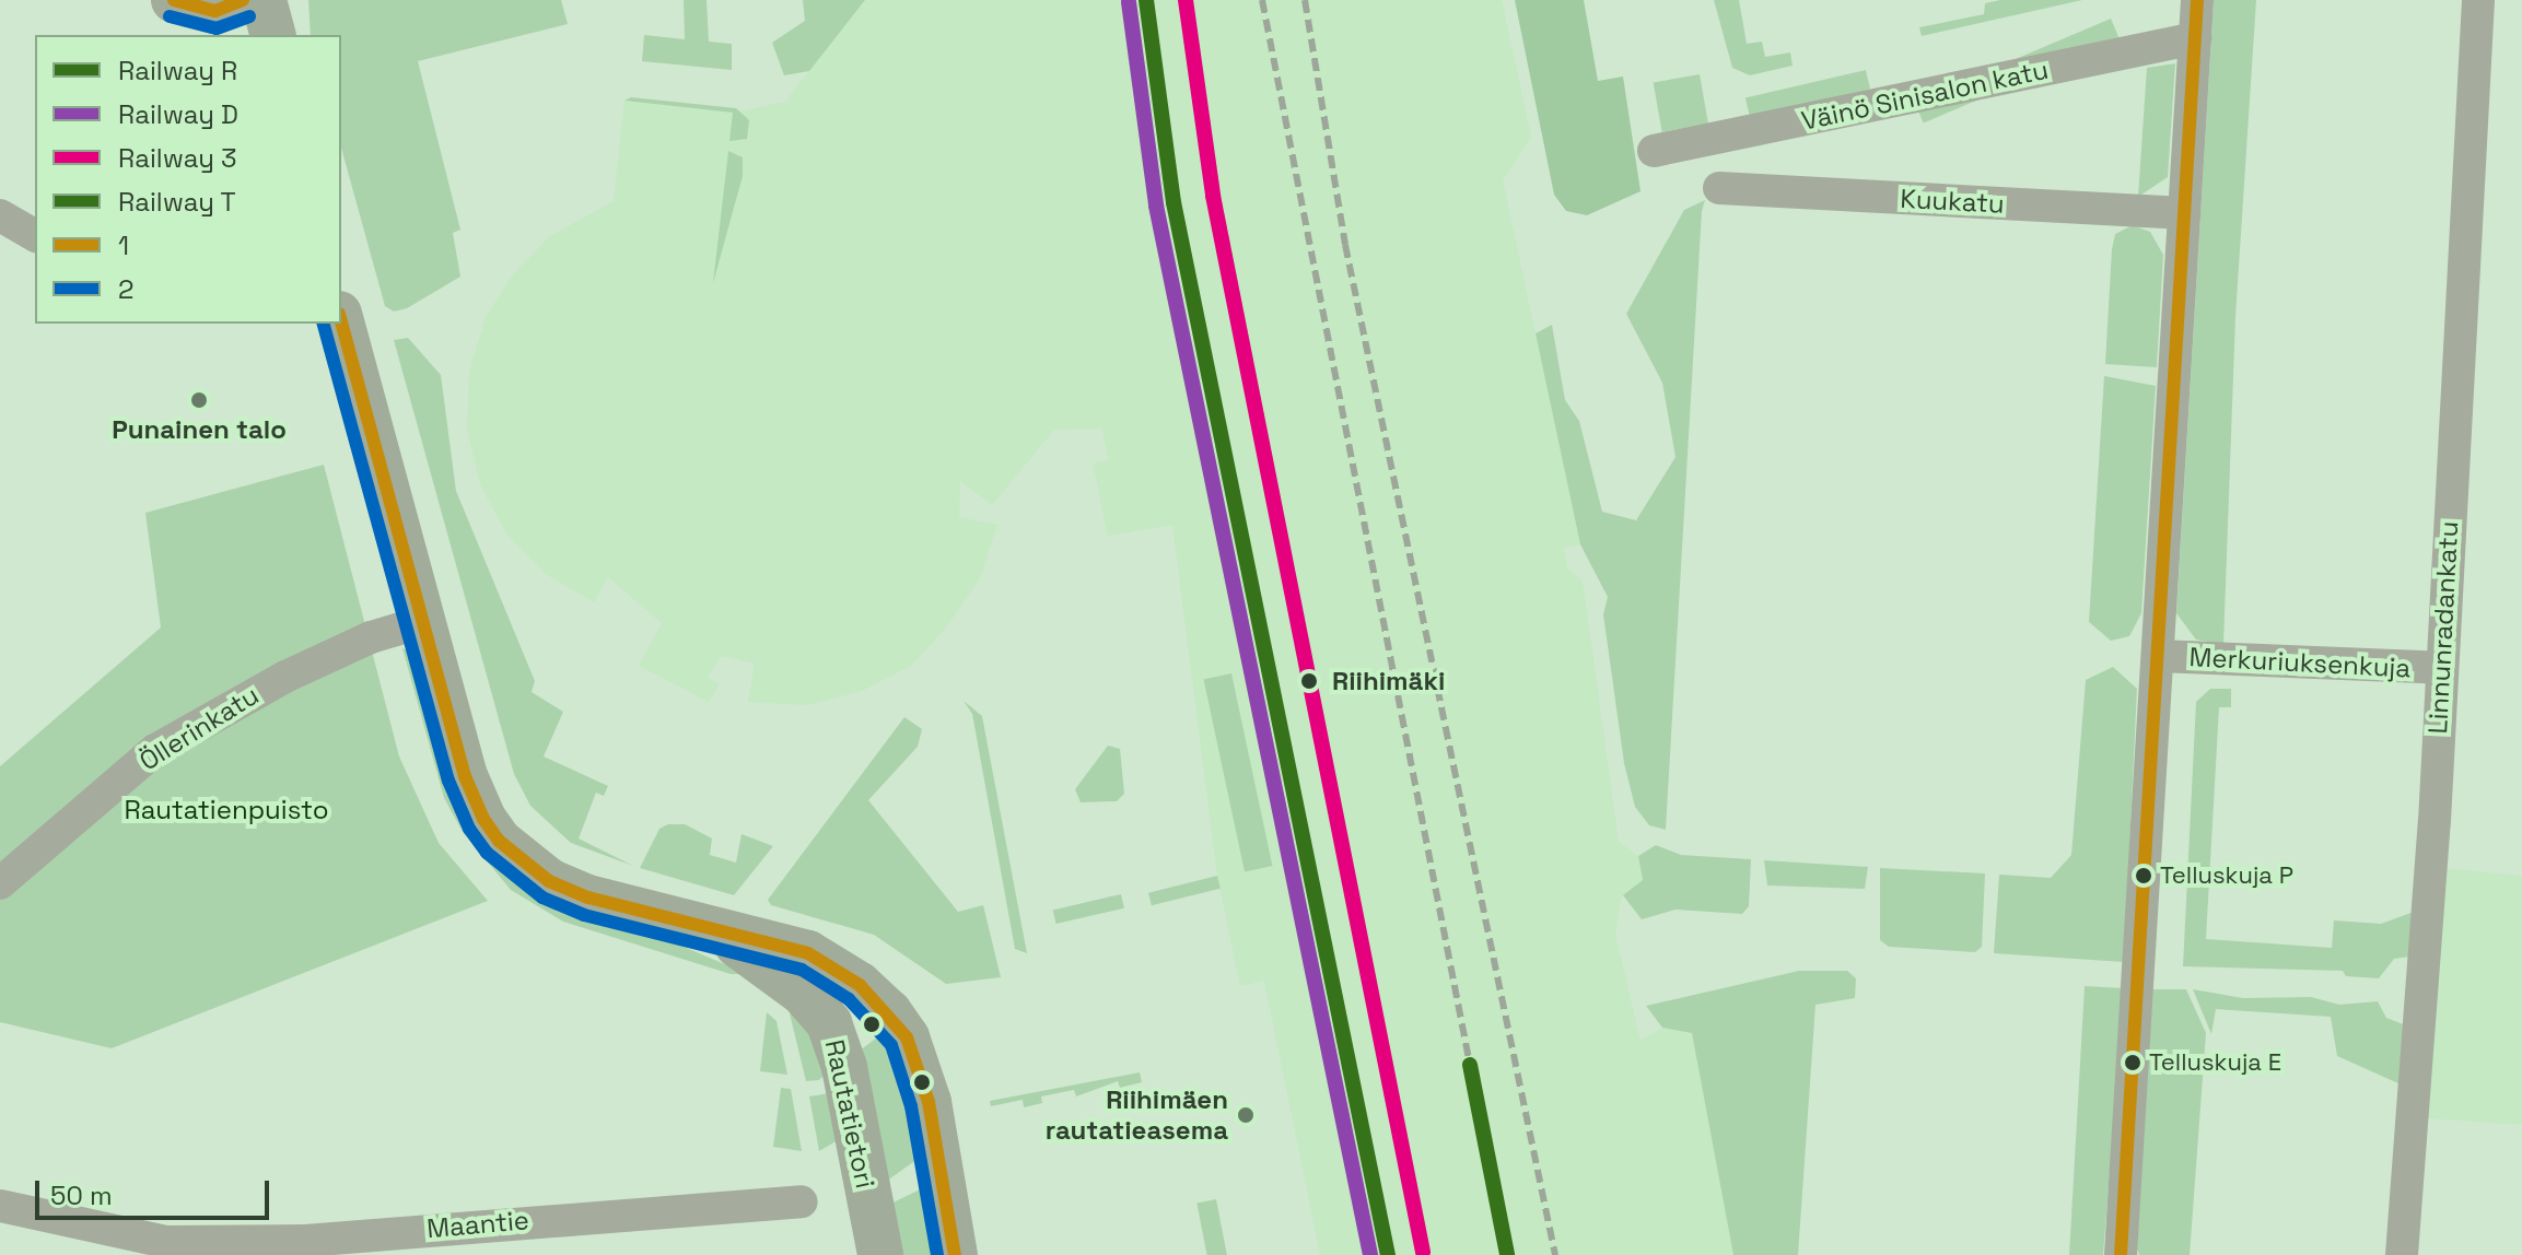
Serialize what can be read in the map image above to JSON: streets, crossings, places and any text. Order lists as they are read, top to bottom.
{
  "streets": {
    "street": [
      "Väinö Sinisalon katu",
      "Kuukatu",
      "Linnunradankatu",
      "Merkuriuksenkuja",
      "Öllerinkatu",
      "Rautatietori",
      "Maantie"
    ]
  },
  "crossings": [
    ["Linnunradankatu", "Merkuriuksenkuja"]
  ],
  "parks": ["Rautatienpuisto"],
  "places": [
    "Punainen talo",
    "Riihimäki",
    "Telluskuja P",
    "Telluskuja E",
    "Riihimäen rautatieasema"
  ],
  "lines": [
    "rail line R",
    "rail line 3",
    "transit line 1",
    "rail line D",
    "transit line 2",
    "rail line T"
  ],
  "legend": [
    "Railway R",
    "Railway D",
    "Railway 3",
    "Railway T",
    "1",
    "2"
  ],
  "scale_bar": "50 m"
}
